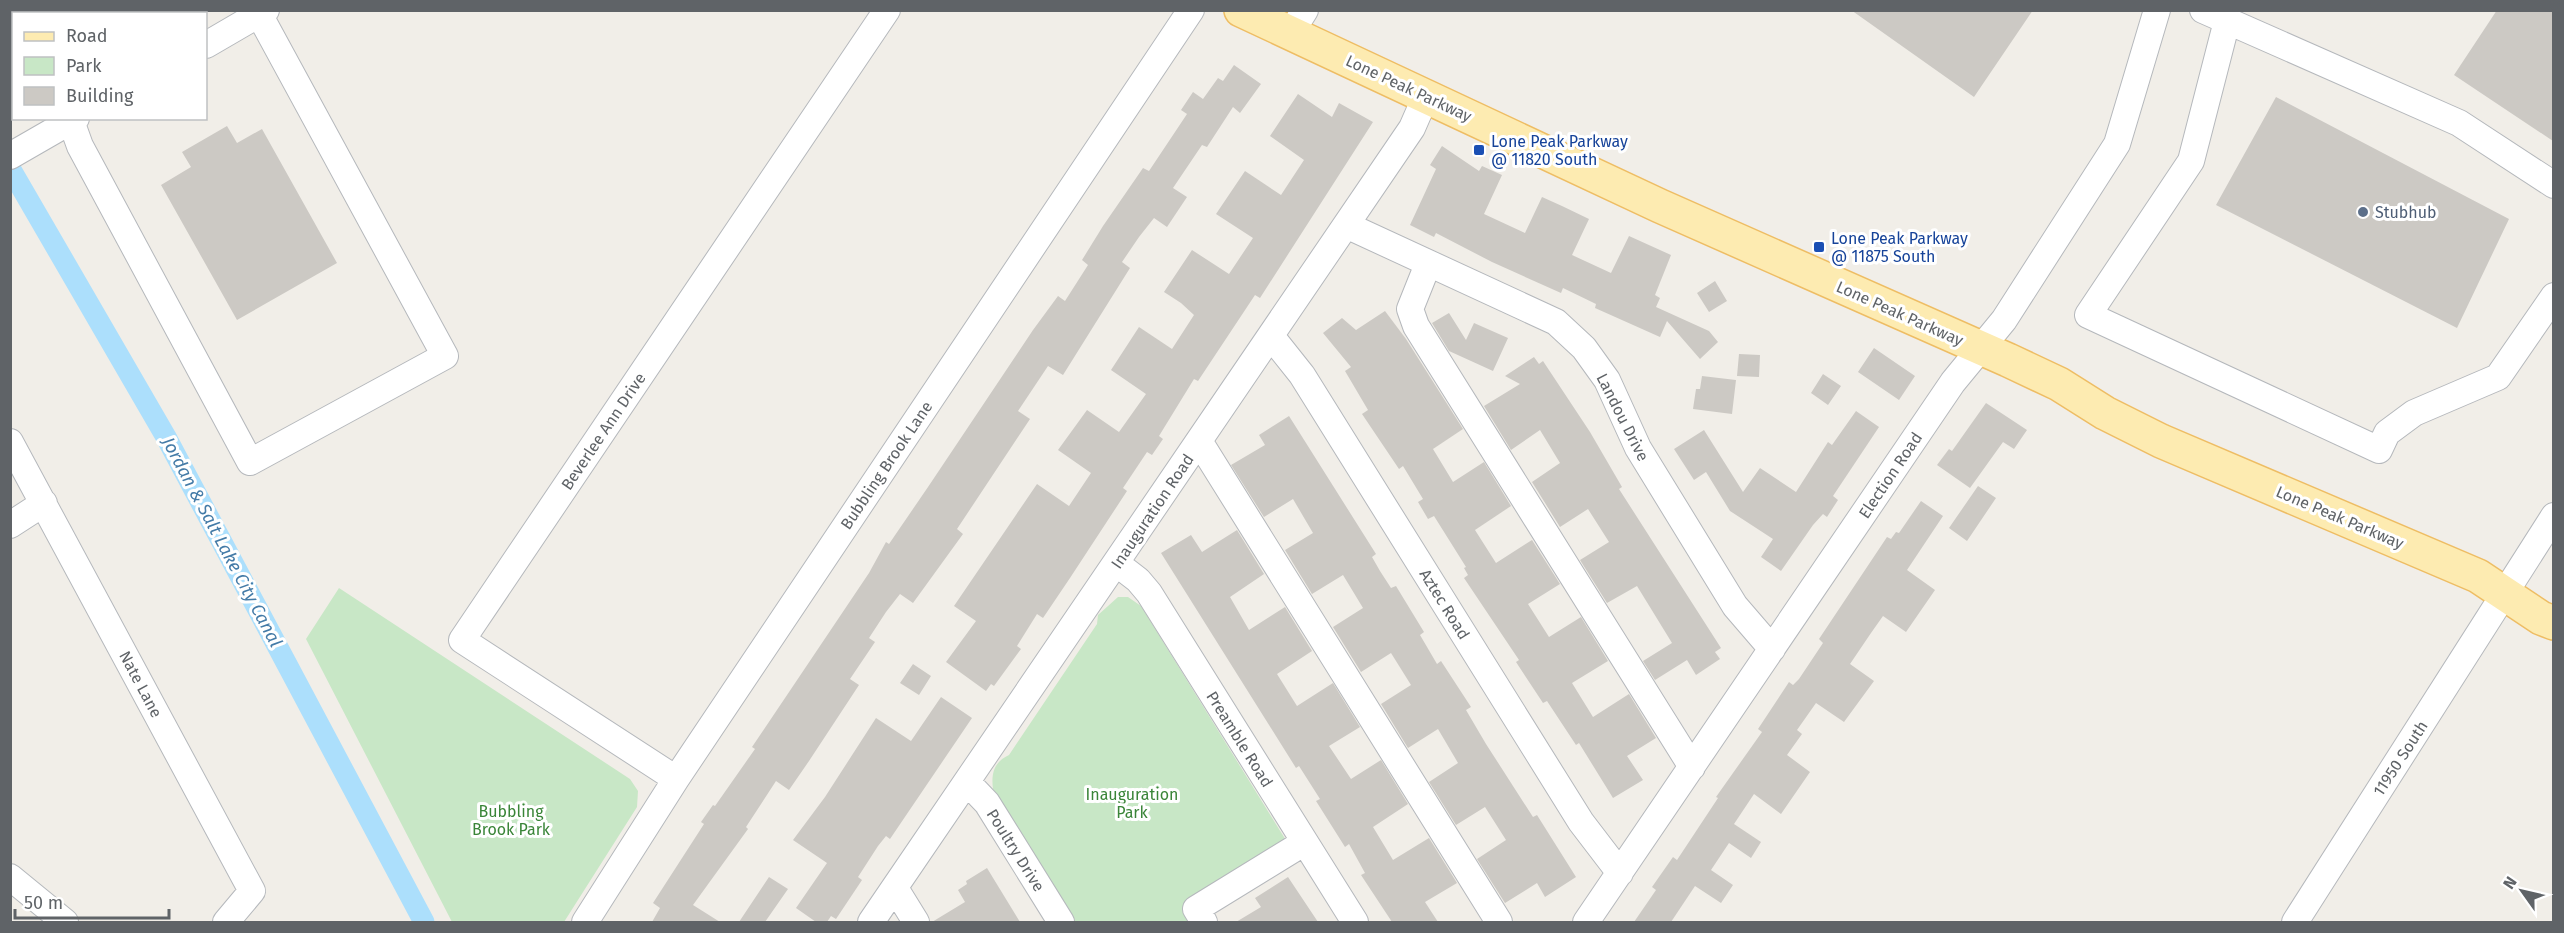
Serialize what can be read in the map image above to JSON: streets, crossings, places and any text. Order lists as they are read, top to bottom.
{
  "streets": {
    "main road": ["Lone Peak Parkway"],
    "street": [
      "Landou Drive",
      "Beverlee Ann Drive",
      "Bubbling Brook Lane",
      "Election Road",
      "Inauguration Road",
      "Aztec Road",
      "Nate Lane",
      "Preamble Road",
      "11950 South",
      "Poultry Drive"
    ]
  },
  "crossings": [
    ["Lone Peak Parkway", "Election Road"],
    ["Lone Peak Parkway", "Inauguration Road"],
    ["Lone Peak Parkway", "11950 South"],
    ["Landou Drive", "Election Road"],
    ["Landou Drive", "Inauguration Road"],
    ["Beverlee Ann Drive", "Bubbling Brook Lane"],
    ["Election Road", "Aztec Road"],
    ["Inauguration Road", "Aztec Road"],
    ["Inauguration Road", "Preamble Road"],
    ["Inauguration Road", "Poultry Drive"]
  ],
  "water": ["Jordan & Salt Lake City Canal"],
  "parks": ["Inauguration Park", "Bubbling Brook Park"],
  "places": {
    "transit": ["Lone Peak Parkway @ 11820 South", "Lone Peak Parkway @ 11875 South"],
    "other": ["Stubhub"]
  },
  "legend": ["Road", "Park", "Building"],
  "scale_bar": "50 m",
  "north": "top left"
}
